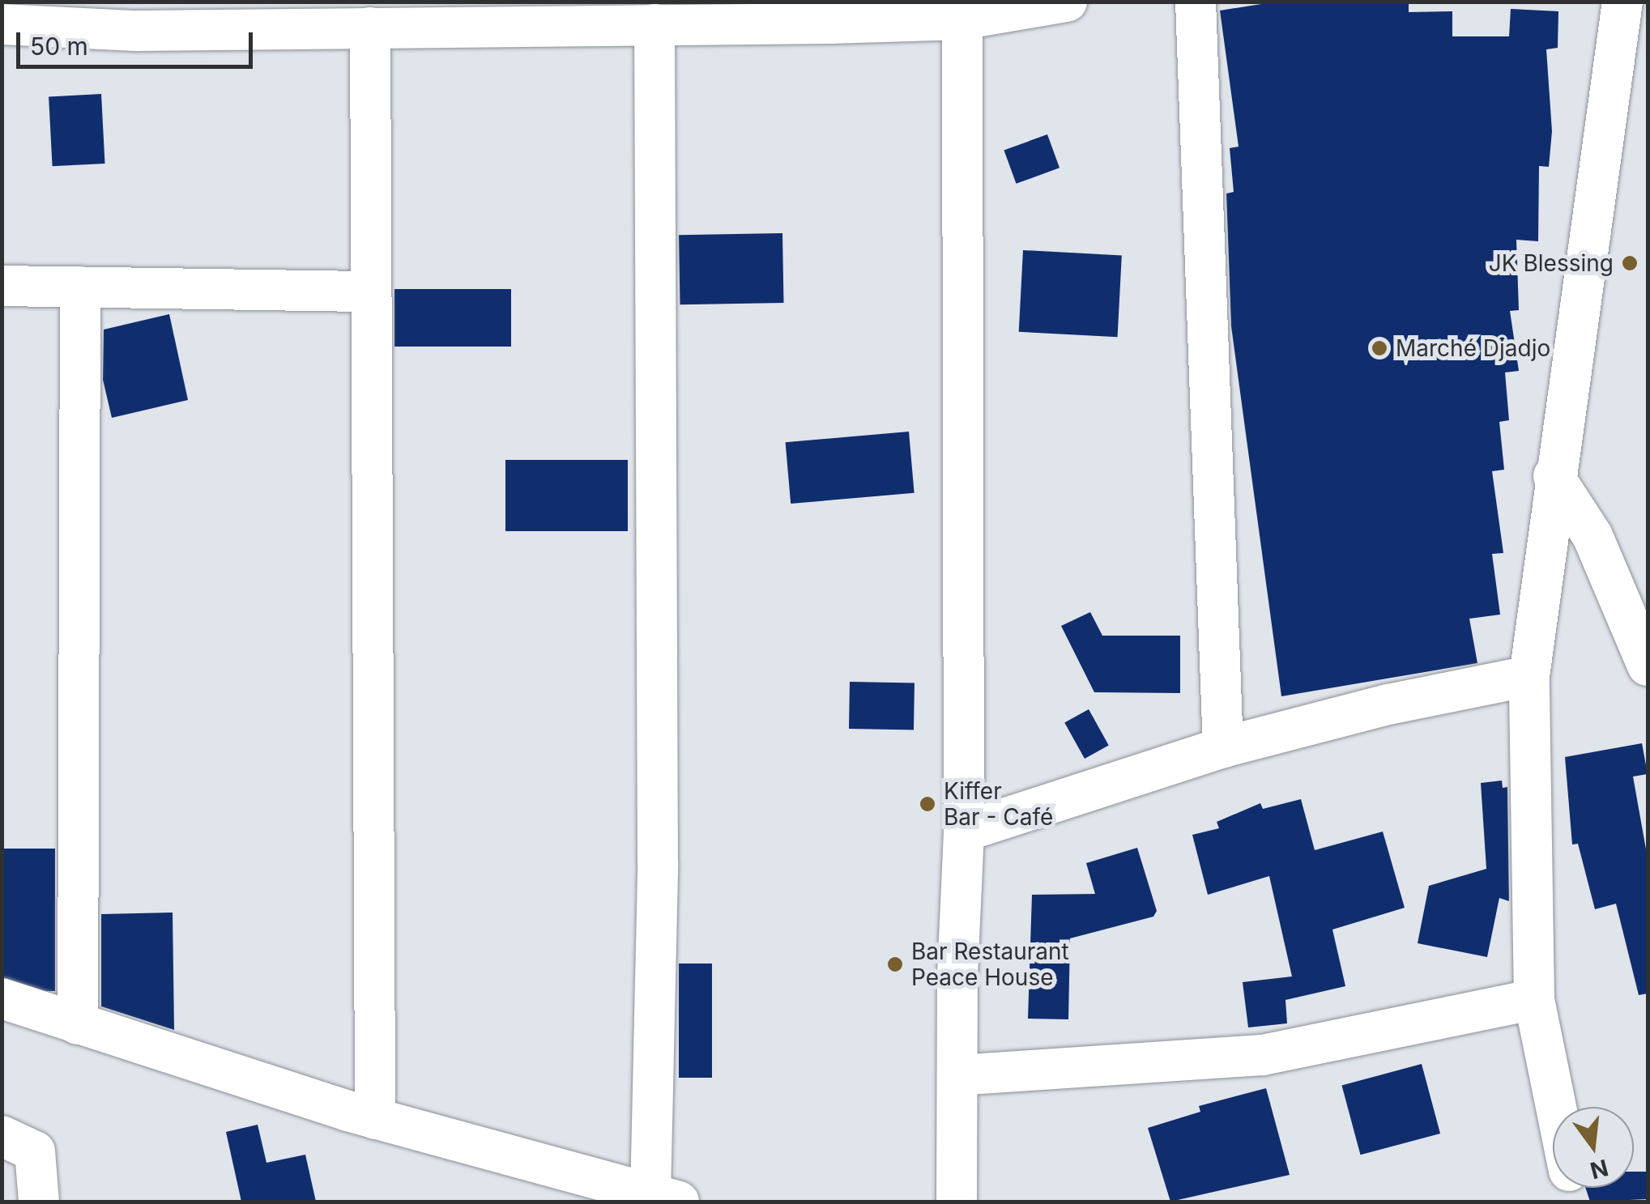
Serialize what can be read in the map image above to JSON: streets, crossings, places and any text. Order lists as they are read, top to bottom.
{
  "places": [
    "JK Blessing",
    "Marché Djadjo",
    "Kiffer Bar - Café",
    "Bar Restaurant Peace House"
  ],
  "scale_bar": "50 m",
  "north": "bottom"
}
